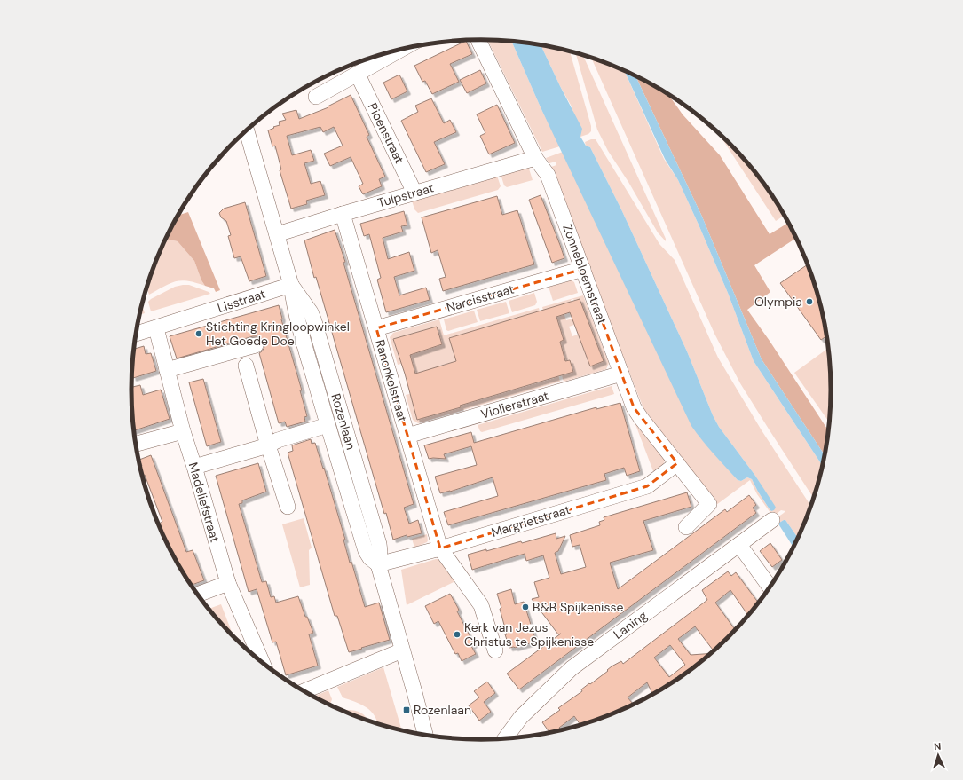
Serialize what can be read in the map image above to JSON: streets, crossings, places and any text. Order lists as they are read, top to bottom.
{
  "streets": {
    "street": [
      "Pioenstraat",
      "Tulpstraat",
      "Zonnebloemstraat",
      "Narcisstraat",
      "Lisstraat",
      "Ranonkelstraat",
      "Violierstraat",
      "Rozenlaan",
      "Madeliefstraat",
      "Margrietstraat",
      "Laning"
    ]
  },
  "crossings": [
    ["Pioenstraat", "Tulpstraat"],
    ["Tulpstraat", "Zonnebloemstraat"],
    ["Tulpstraat", "Ranonkelstraat"],
    ["Tulpstraat", "Rozenlaan"],
    ["Zonnebloemstraat", "Narcisstraat"],
    ["Zonnebloemstraat", "Violierstraat"],
    ["Zonnebloemstraat", "Margrietstraat"],
    ["Narcisstraat", "Ranonkelstraat"],
    ["Lisstraat", "Rozenlaan"],
    ["Lisstraat", "Madeliefstraat"],
    ["Ranonkelstraat", "Violierstraat"],
    ["Ranonkelstraat", "Margrietstraat"],
    ["Rozenlaan", "Margrietstraat"]
  ],
  "places": {
    "other": [
      "Olympia",
      "Stichting Kringloopwinkel Het Goede Doel",
      "B&B Spijkenisse",
      "Kerk van Jezus Christus te Spijkenisse"
    ],
    "transit": ["Rozenlaan"]
  },
  "north": "top"
}
